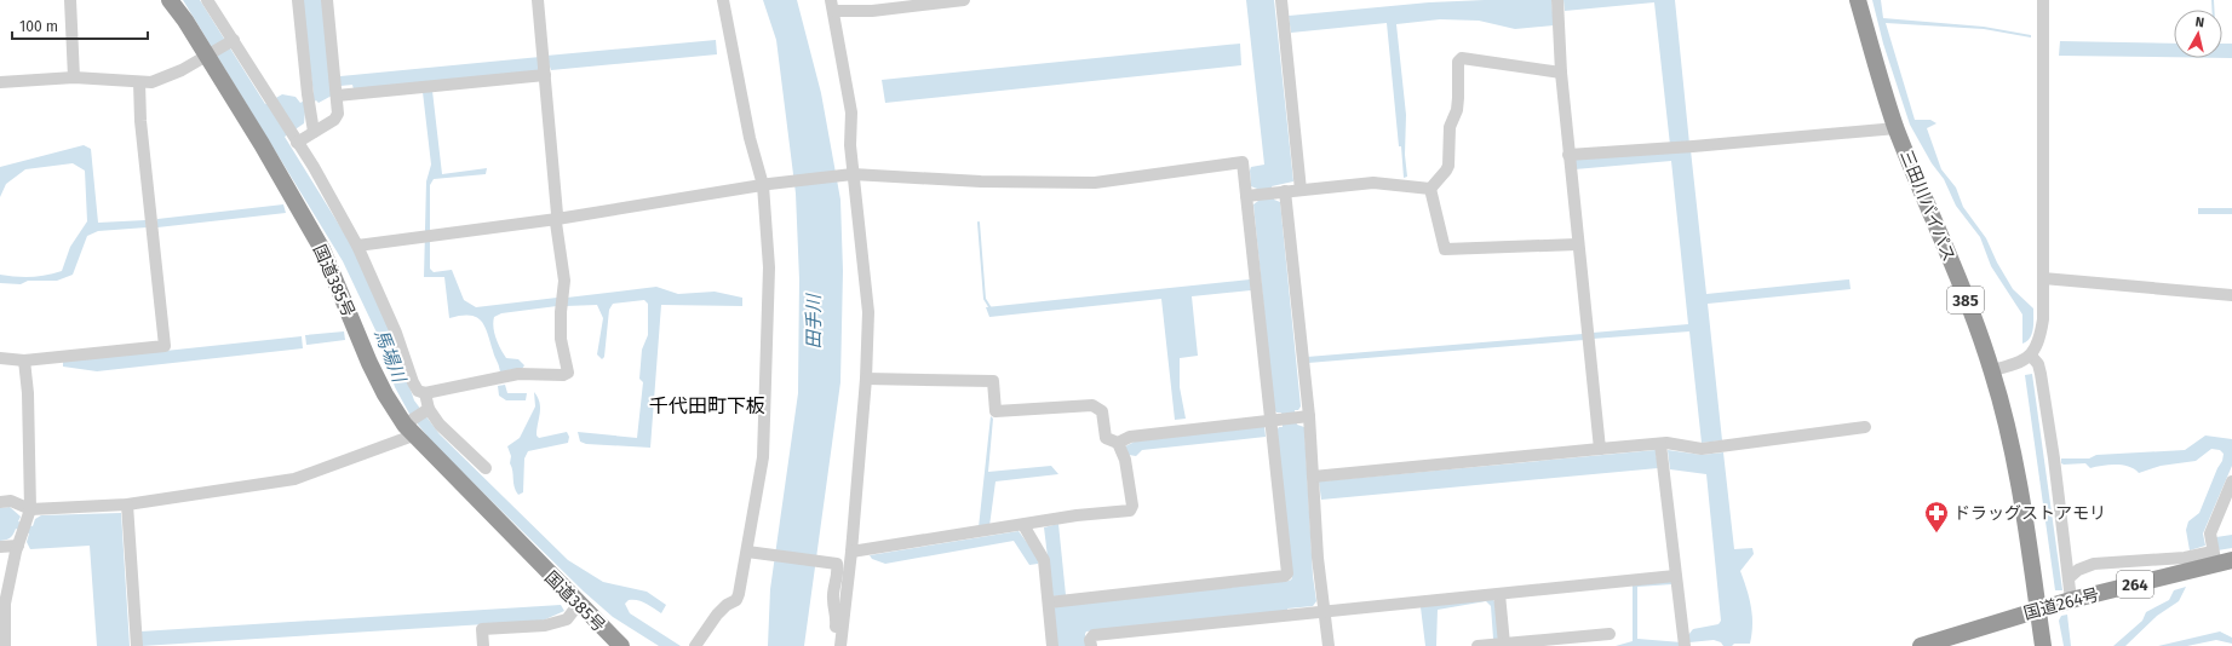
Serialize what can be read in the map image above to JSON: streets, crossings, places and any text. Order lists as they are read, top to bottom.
{
  "streets": {
    "highway": [
      "三田川バイパス",
      "国道385号",
      "385",
      "264",
      "国道264号"
    ]
  },
  "crossings": [
    ["三田川バイパス", "385"],
    ["三田川バイパス", "国道264号"],
    ["385", "国道264号"]
  ],
  "districts": ["千代田町下板"],
  "water": ["田手川", "馬場川"],
  "places": {
    "pharmacy": ["ドラッグストアモリ"]
  },
  "scale_bar": "100 m",
  "north": "top"
}
